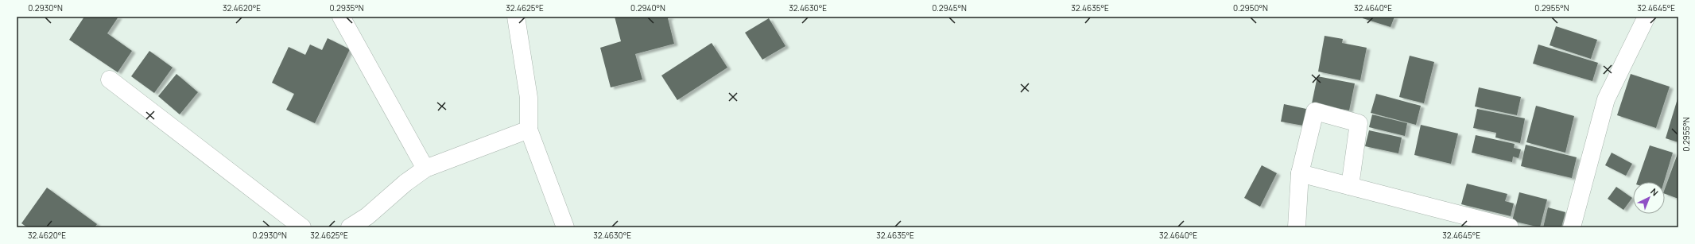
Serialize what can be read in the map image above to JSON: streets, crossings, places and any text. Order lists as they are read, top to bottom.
{
  "north": "top right",
  "coordinates": [
    "0.2930°N",
    "32.4620°E",
    "0.2935°N",
    "32.4625°E",
    "0.2940°N",
    "32.4630°E",
    "0.2945°N",
    "32.4635°E",
    "0.2950°N",
    "32.4640°E",
    "0.2955°N",
    "32.4645°E"
  ]
}
